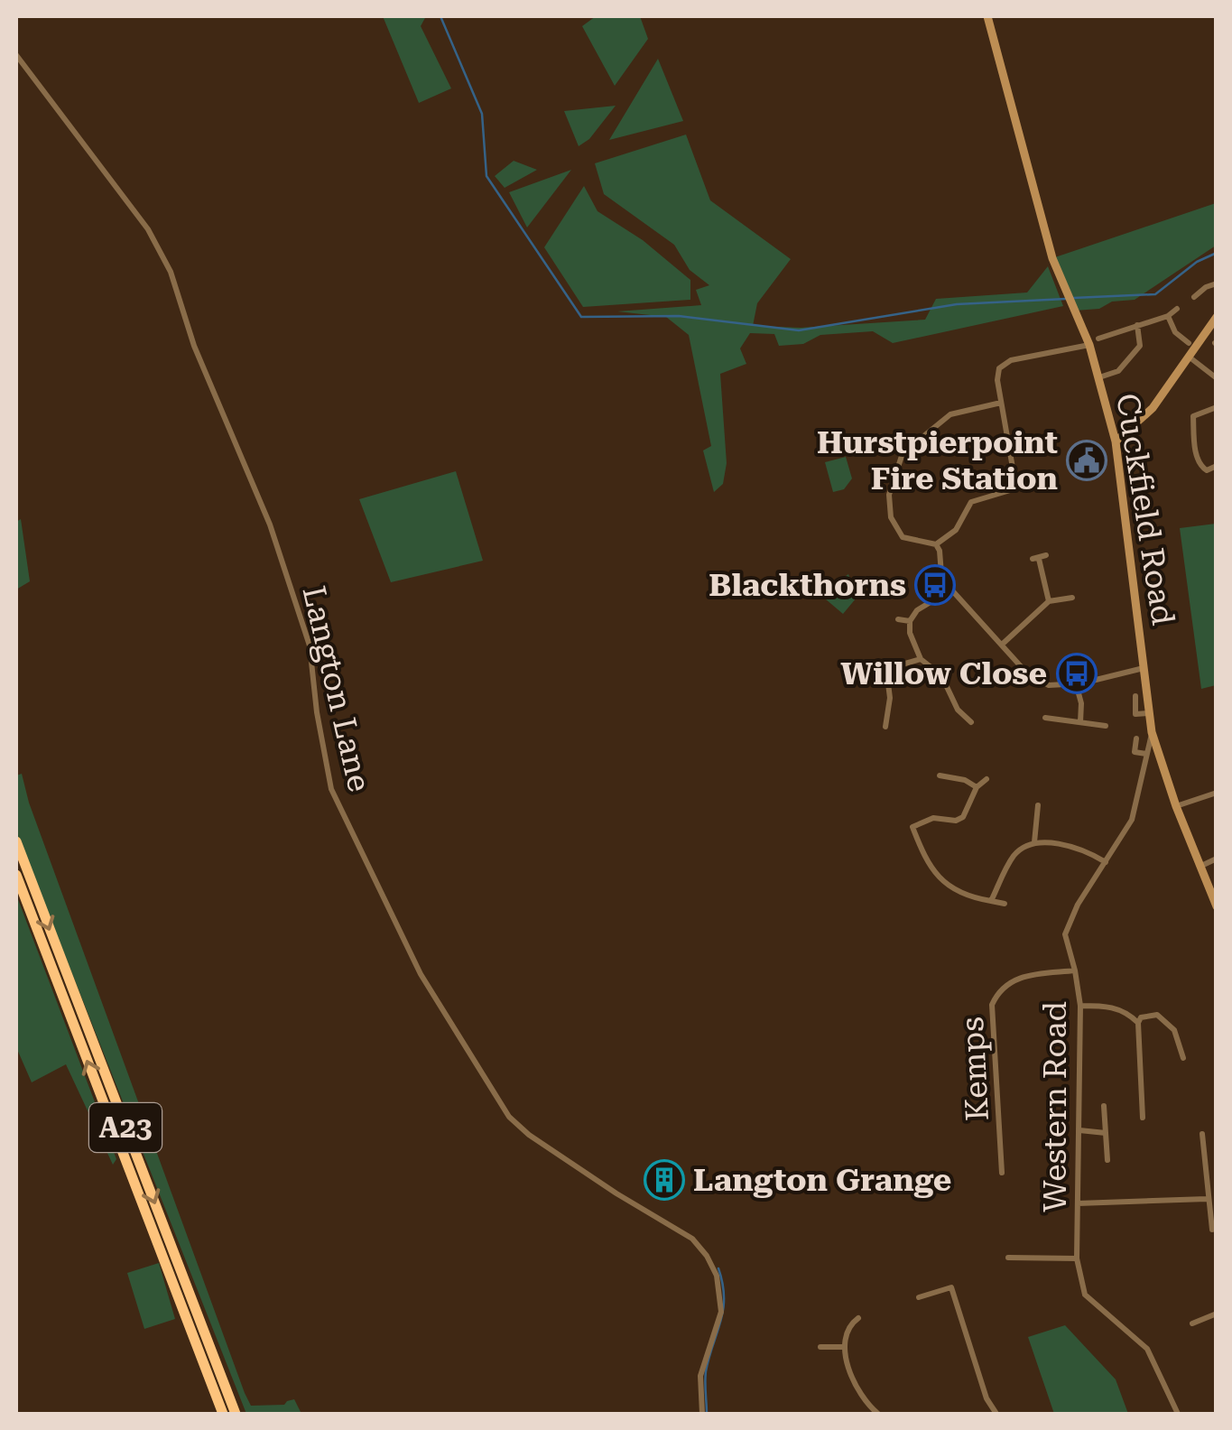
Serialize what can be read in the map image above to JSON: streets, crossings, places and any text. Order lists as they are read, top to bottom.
{
  "streets": {
    "highway": ["A23"],
    "street": [
      "Cuckfield Road",
      "Langton Lane",
      "Kemps",
      "Western Road"
    ]
  },
  "crossings": [
    ["Cuckfield Road", "Western Road"],
    ["Kemps", "Western Road"]
  ],
  "places": {
    "public building": ["Hurstpierpoint Fire Station"],
    "bus stop": ["Blackthorns", "Willow Close"],
    "building": ["Langton Grange"]
  }
}
